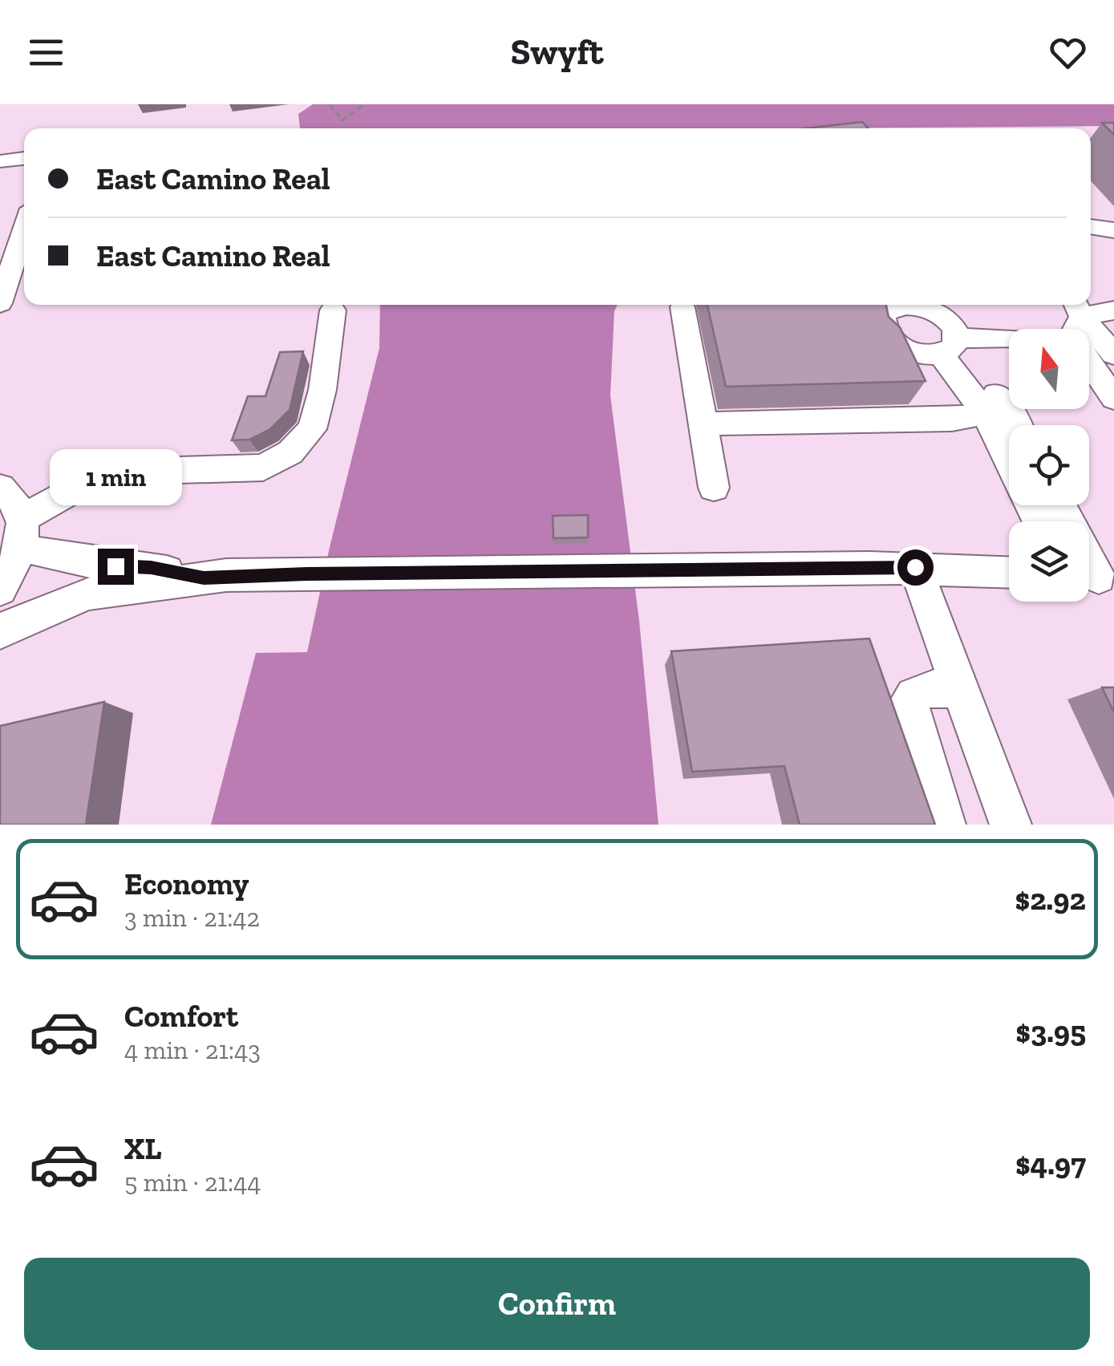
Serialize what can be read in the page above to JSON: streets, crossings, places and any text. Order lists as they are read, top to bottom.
{
  "north": "top",
  "page": {
    "header": "Swyft",
    "banner": ["East Camino Real", "East Camino Real"],
    "bubble": "1 min",
    "list": [
      {
        "name": "Economy",
        "note": "3 min · 21:42",
        "value": "$2.92"
      },
      {
        "name": "Comfort",
        "note": "4 min · 21:43",
        "value": "$3.95"
      },
      {
        "name": "XL",
        "note": "5 min · 21:44",
        "value": "$4.97"
      }
    ],
    "buttons": "Confirm"
  }
}
